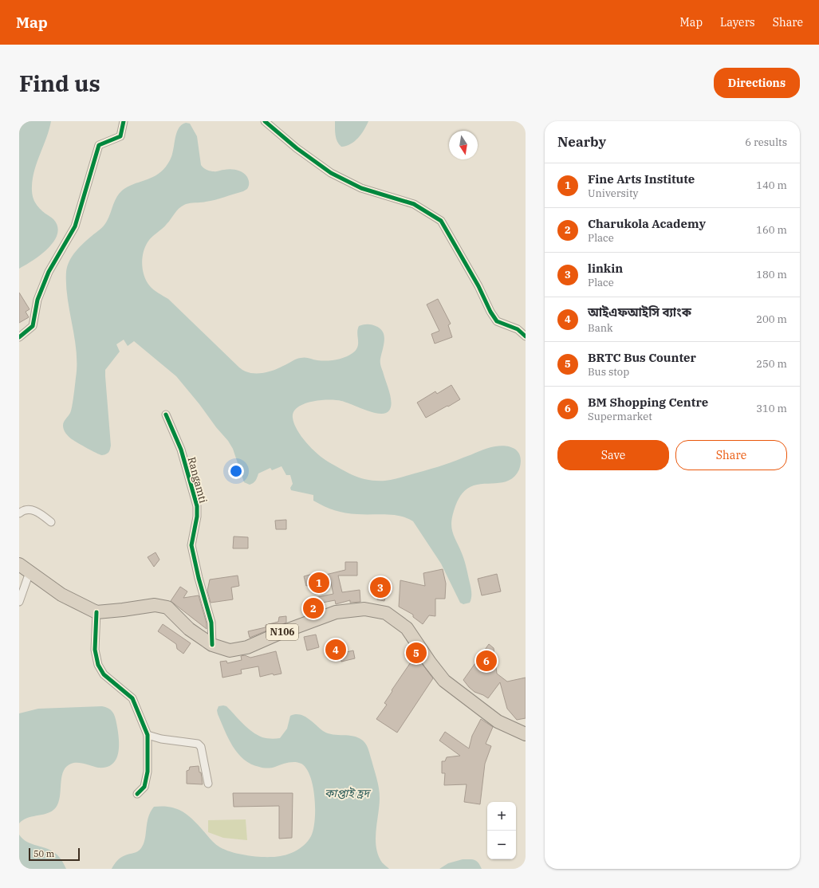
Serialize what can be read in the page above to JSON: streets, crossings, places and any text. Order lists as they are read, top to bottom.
{
  "streets": {
    "highway": ["N106"],
    "street": ["Rangamti"]
  },
  "crossings": [
    ["Rangamti", "N106"]
  ],
  "water": ["কাপ্তাই হ্রদ"],
  "scale_bar": "50 m",
  "north": "bottom",
  "page": {
    "header": "Map",
    "nav": ["Map", "Layers", "Share"],
    "buttons": [
      "Directions",
      ["Save", "Share"]
    ],
    "title": "Find us",
    "heading": ["Nearby", "6 results"],
    "list": [
      {
        "mark": "1",
        "name": "Fine Arts Institute",
        "note": "University",
        "value": "140 m"
      },
      {
        "mark": "2",
        "name": "Charukola Academy",
        "note": "Place",
        "value": "160 m"
      },
      {
        "mark": "3",
        "name": "linkin",
        "note": "Place",
        "value": "180 m"
      },
      {
        "mark": "4",
        "name": "আইএফআইসি ব্যাংক",
        "note": "Bank",
        "value": "200 m"
      },
      {
        "mark": "5",
        "name": "BRTC Bus Counter",
        "note": "Bus stop",
        "value": "250 m"
      },
      {
        "mark": "6",
        "name": "BM Shopping Centre",
        "note": "Supermarket",
        "value": "310 m"
      }
    ],
    "pins": [
      "1",
      "3",
      "2",
      "4",
      "5",
      "6"
    ],
    "map_buttons": ["+", "−"],
    "scale": "50 m"
  }
}
